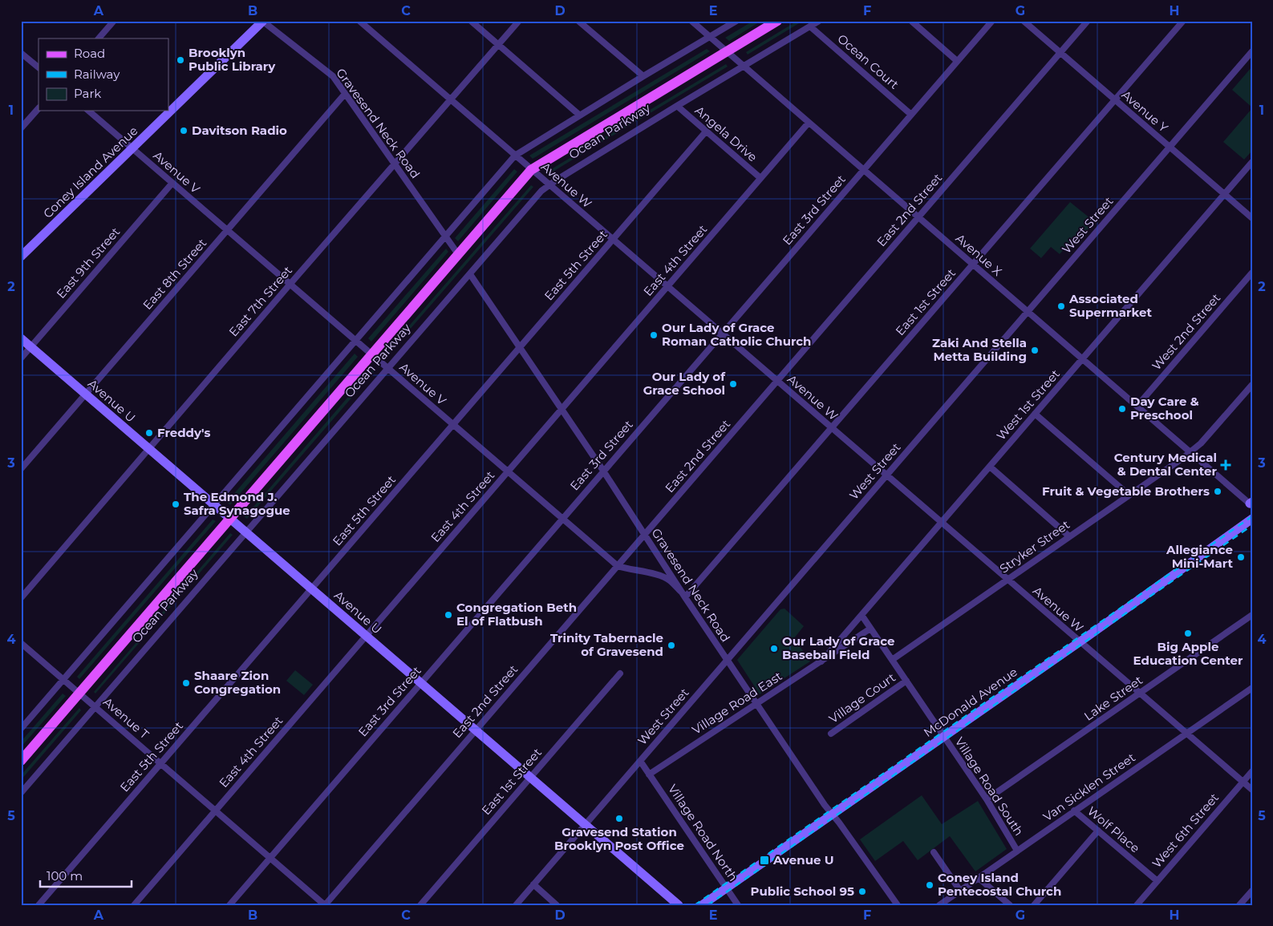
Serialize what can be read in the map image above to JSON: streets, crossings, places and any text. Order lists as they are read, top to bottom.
{
  "streets": {
    "main road": [
      "Ocean Parkway",
      "Coney Island Avenue",
      "Avenue U",
      "McDonald Avenue"
    ],
    "street": [
      "Ocean Court",
      "Avenue Y",
      "Gravesend Neck Road",
      "Angela Drive",
      "Avenue V",
      "Avenue W",
      "East 3rd Street",
      "East 2nd Street",
      "West Street",
      "Avenue X",
      "East 4th Street",
      "East 9th Street",
      "East 5th Street",
      "East 8th Street",
      "East 7th Street",
      "East 1st Street",
      "West 2nd Street",
      "West 1st Street",
      "Stryker Street",
      "Village Court",
      "Lake Street",
      "Village Road East",
      "Avenue T",
      "Village Road South",
      "Van Sicklen Street",
      "Wolf Place",
      "West 6th Street",
      "Village Road North"
    ]
  },
  "crossings": [
    ["Ocean Court", "Ocean Parkway"],
    ["Ocean Court", "East 3rd Street"],
    ["Avenue Y", "East 2nd Street"],
    ["Avenue Y", "West Street"],
    ["Avenue Y", "East 1st Street"],
    ["Avenue Y", "West 1st Street"],
    ["Gravesend Neck Road", "Ocean Parkway"],
    ["Gravesend Neck Road", "Coney Island Avenue"],
    ["Gravesend Neck Road", "Avenue V"],
    ["Gravesend Neck Road", "East 3rd Street"],
    ["Gravesend Neck Road", "East 2nd Street"],
    ["Gravesend Neck Road", "West Street"],
    ["Gravesend Neck Road", "East 4th Street"],
    ["Gravesend Neck Road", "East 5th Street"],
    ["Gravesend Neck Road", "East 8th Street"],
    ["Gravesend Neck Road", "East 7th Street"],
    ["Gravesend Neck Road", "East 1st Street"],
    ["Gravesend Neck Road", "McDonald Avenue"],
    ["Gravesend Neck Road", "Village Road East"],
    ["Ocean Parkway", "Angela Drive"],
    ["Ocean Parkway", "Avenue V"],
    ["Ocean Parkway", "Avenue W"],
    ["Ocean Parkway", "Avenue X"],
    ["Ocean Parkway", "Avenue U"],
    ["Ocean Parkway", "Avenue T"],
    ["Angela Drive", "East 4th Street"],
    ["Angela Drive", "East 5th Street"],
    ["Coney Island Avenue", "Avenue V"],
    ["Avenue V", "East 3rd Street"],
    ["Avenue V", "East 2nd Street"],
    ["Avenue V", "East 4th Street"],
    ["Avenue V", "East 9th Street"],
    ["Avenue V", "East 5th Street"],
    ["Avenue V", "East 8th Street"],
    ["Avenue V", "East 7th Street"],
    ["Avenue V", "East 1st Street"],
    ["Avenue W", "East 3rd Street"],
    ["Avenue W", "East 2nd Street"],
    ["Avenue W", "West Street"],
    ["Avenue W", "East 4th Street"],
    ["Avenue W", "East 5th Street"],
    ["Avenue W", "East 7th Street"],
    ["Avenue W", "East 1st Street"],
    ["Avenue W", "West 1st Street"],
    ["Avenue W", "Stryker Street"],
    ["Avenue W", "Lake Street"],
    ["Avenue W", "McDonald Avenue"],
    ["Avenue W", "Van Sicklen Street"],
    ["Avenue W", "West 6th Street"],
    ["East 3rd Street", "Avenue X"],
    ["East 3rd Street", "Avenue U"],
    ["East 3rd Street", "Avenue T"],
    ["East 2nd Street", "Avenue X"],
    ["East 2nd Street", "Avenue U"],
    ["East 2nd Street", "Avenue T"],
    ["West Street", "Avenue X"],
    ["West Street", "Avenue U"],
    ["Avenue X", "East 4th Street"],
    ["Avenue X", "East 1st Street"],
    ["Avenue X", "West 2nd Street"],
    ["Avenue X", "West 1st Street"],
    ["Avenue X", "Stryker Street"],
    ["East 4th Street", "Avenue U"],
    ["East 4th Street", "Avenue T"],
    ["East 9th Street", "Avenue U"],
    ["East 5th Street", "Avenue U"],
    ["East 5th Street", "Avenue T"],
    ["East 8th Street", "Avenue U"],
    ["East 7th Street", "Avenue U"],
    ["East 1st Street", "Avenue U"],
    ["West 1st Street", "Village Road East"],
    ["West 1st Street", "Village Road South"],
    ["Stryker Street", "Village Road South"],
    ["Village Court", "Village Road South"],
    ["Lake Street", "Village Road South"],
    ["McDonald Avenue", "Village Road South"],
    ["McDonald Avenue", "Village Road North"],
    ["Village Road East", "Village Road South"],
    ["Village Road East", "Village Road North"],
    ["Village Road South", "Van Sicklen Street"],
    ["Van Sicklen Street", "Wolf Place"],
    ["Wolf Place", "West 6th Street"]
  ],
  "places": {
    "other": [
      "Brooklyn Public Library",
      "Davitson Radio",
      "Associated Supermarket",
      "Our Lady of Grace Roman Catholic Church",
      "Zaki And Stella Metta Building",
      "Our Lady of Grace School",
      "Day Care & Preschool",
      "Freddy's",
      "Fruit & Vegetable Brothers",
      "The Edmond J. Safra Synagogue",
      "Allegiance Mini-Mart",
      "Congregation Beth El of Flatbush",
      "Big Apple Education Center",
      "Trinity Tabernacle of Gravesend",
      "Our Lady of Grace Baseball Field",
      "Shaare Zion Congregation",
      "Gravesend Station Brooklyn Post Office",
      "Coney Island Pentecostal Church",
      "Public School 95"
    ],
    "health": ["Century Medical & Dental Center"],
    "transit": ["Avenue U"]
  },
  "legend": ["Road", "Railway", "Park"],
  "scale_bar": "100 m",
  "grid": {
    "columns": [
      "A",
      "B",
      "C",
      "D",
      "E",
      "F",
      "G",
      "H"
    ],
    "rows": [
      "1",
      "2",
      "3",
      "4",
      "5"
    ]
  }
}
